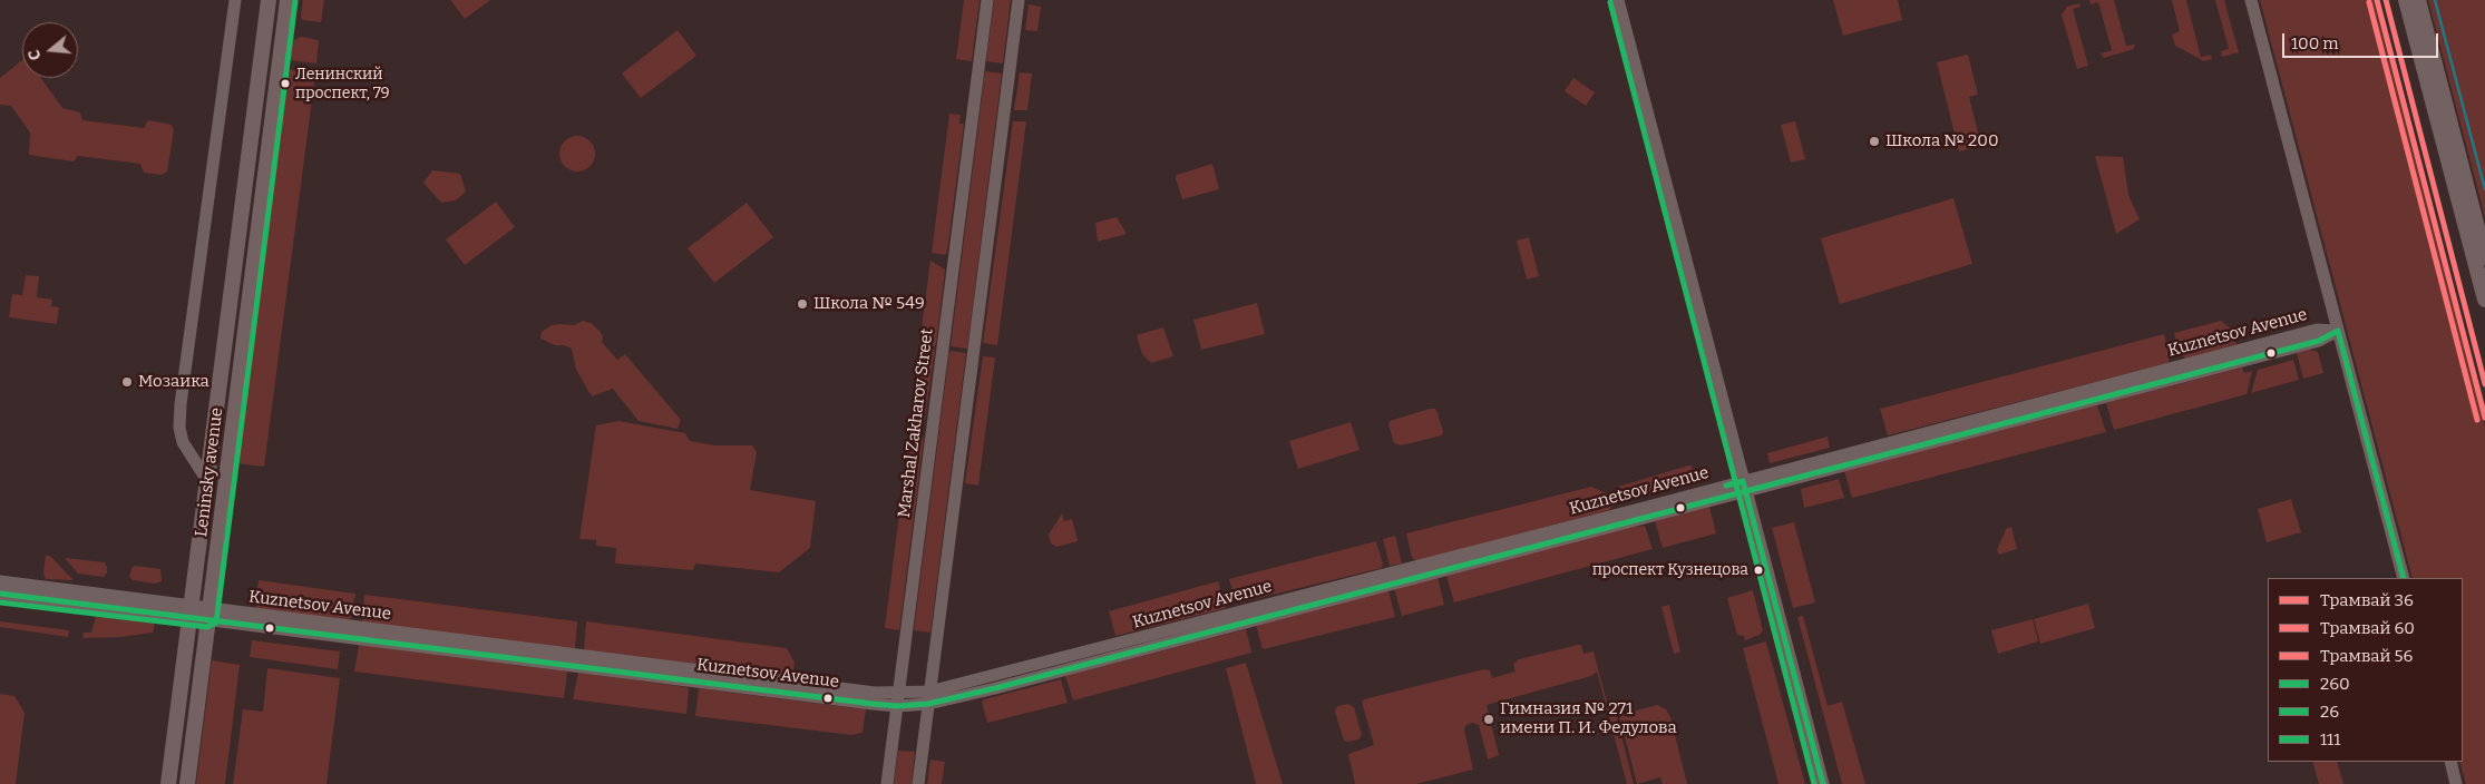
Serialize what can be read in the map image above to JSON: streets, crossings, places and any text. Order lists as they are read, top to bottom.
{
  "streets": {
    "main road": ["Leninsky avenue"],
    "street": ["Kuznetsov Avenue", "Marshal Zakharov Street"]
  },
  "crossings": [
    ["Kuznetsov Avenue", "Marshal Zakharov Street"],
    ["Kuznetsov Avenue", "Leninsky avenue"]
  ],
  "places": [
    "Ленинский проспект, 79",
    "Школа № 200",
    "Школа № 549",
    "Мозаика",
    "проспект Кузнецова",
    "Гимназия № 271 имени П. И. Федулова"
  ],
  "lines": [
    "tram line 36",
    "tram line 56",
    "transit line 26",
    "tram line 60",
    "transit line 111",
    "transit line 260"
  ],
  "legend": [
    "Трамвай 36",
    "Трамвай 60",
    "Трамвай 56",
    "260",
    "26",
    "111"
  ],
  "scale_bar": "100 m",
  "north": "left"
}
